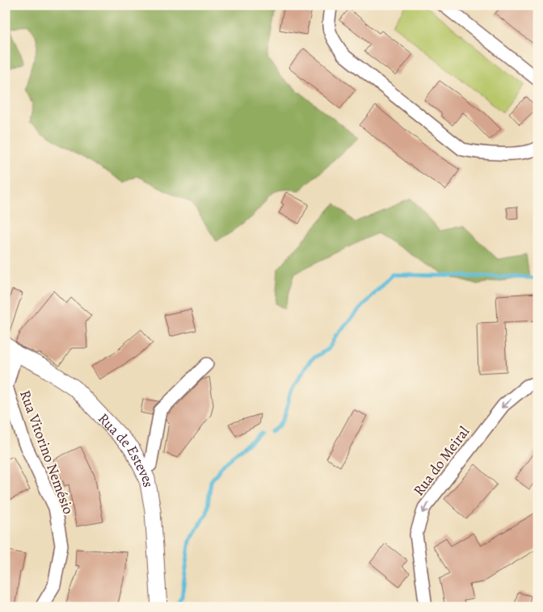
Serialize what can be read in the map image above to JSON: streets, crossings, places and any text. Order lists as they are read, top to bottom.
{
  "streets": {
    "street": ["Rua Vitorino Nemésio", "Rua de Esteves", "Rua do Meiral"]
  },
  "crossings": [
    ["Rua Vitorino Nemésio", "Rua de Esteves"]
  ],
  "one_way": ["Rua do Meiral"]
}
